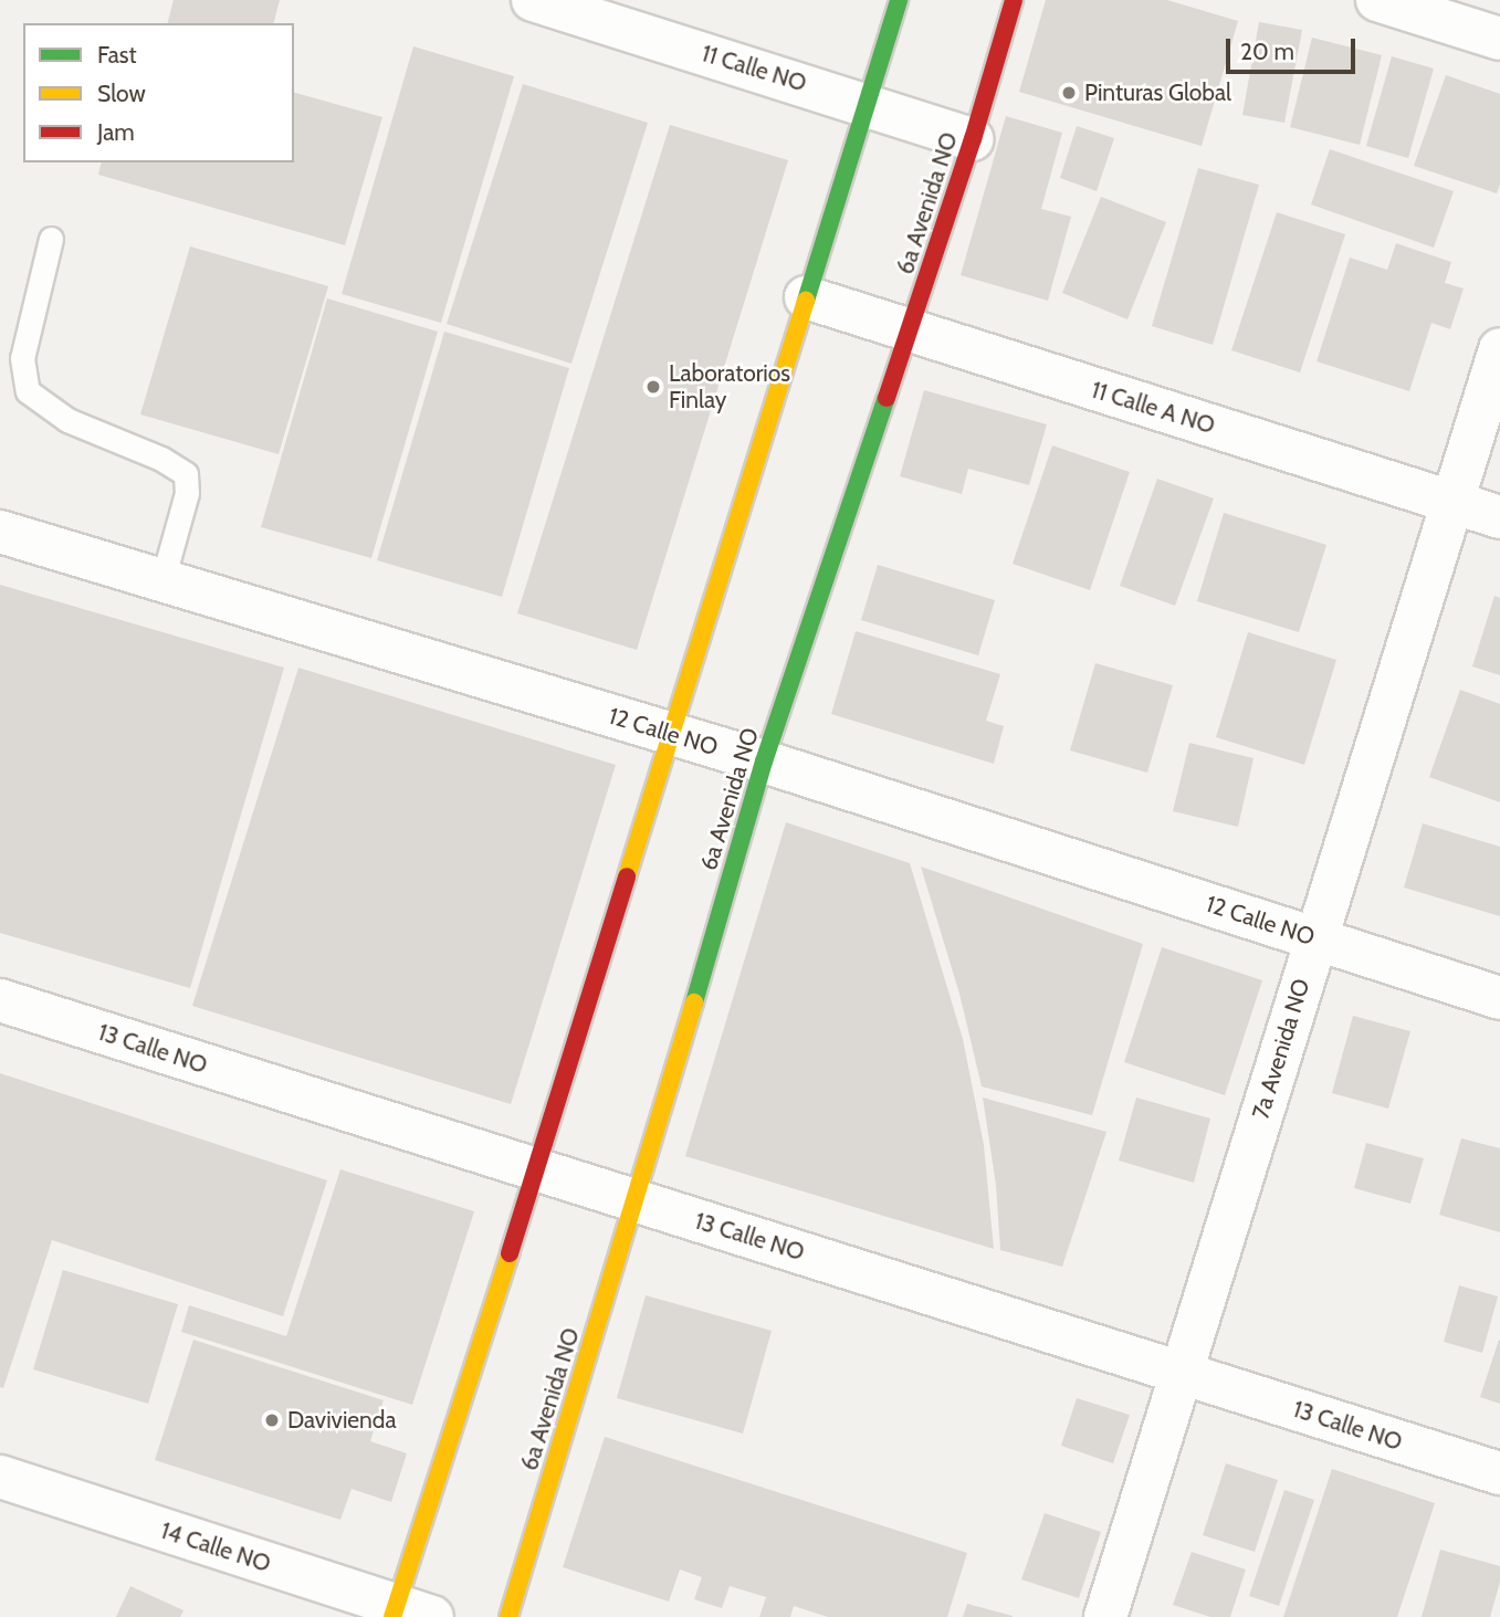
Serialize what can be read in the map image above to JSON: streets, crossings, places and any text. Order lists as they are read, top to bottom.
{
  "streets": {
    "street": [
      "11 Calle NO",
      "6a Avenida NO",
      "11 Calle A NO",
      "12 Calle NO",
      "13 Calle NO",
      "7a Avenida NO",
      "14 Calle NO"
    ]
  },
  "crossings": [
    ["11 Calle NO", "6a Avenida NO"],
    ["6a Avenida NO", "11 Calle A NO"],
    ["6a Avenida NO", "12 Calle NO"],
    ["6a Avenida NO", "13 Calle NO"],
    ["11 Calle A NO", "7a Avenida NO"],
    ["12 Calle NO", "7a Avenida NO"],
    ["13 Calle NO", "7a Avenida NO"]
  ],
  "places": ["Pinturas Global", "Laboratorios Finlay", "Davivienda"],
  "legend": ["Fast", "Slow", "Jam"],
  "scale_bar": "20 m"
}
